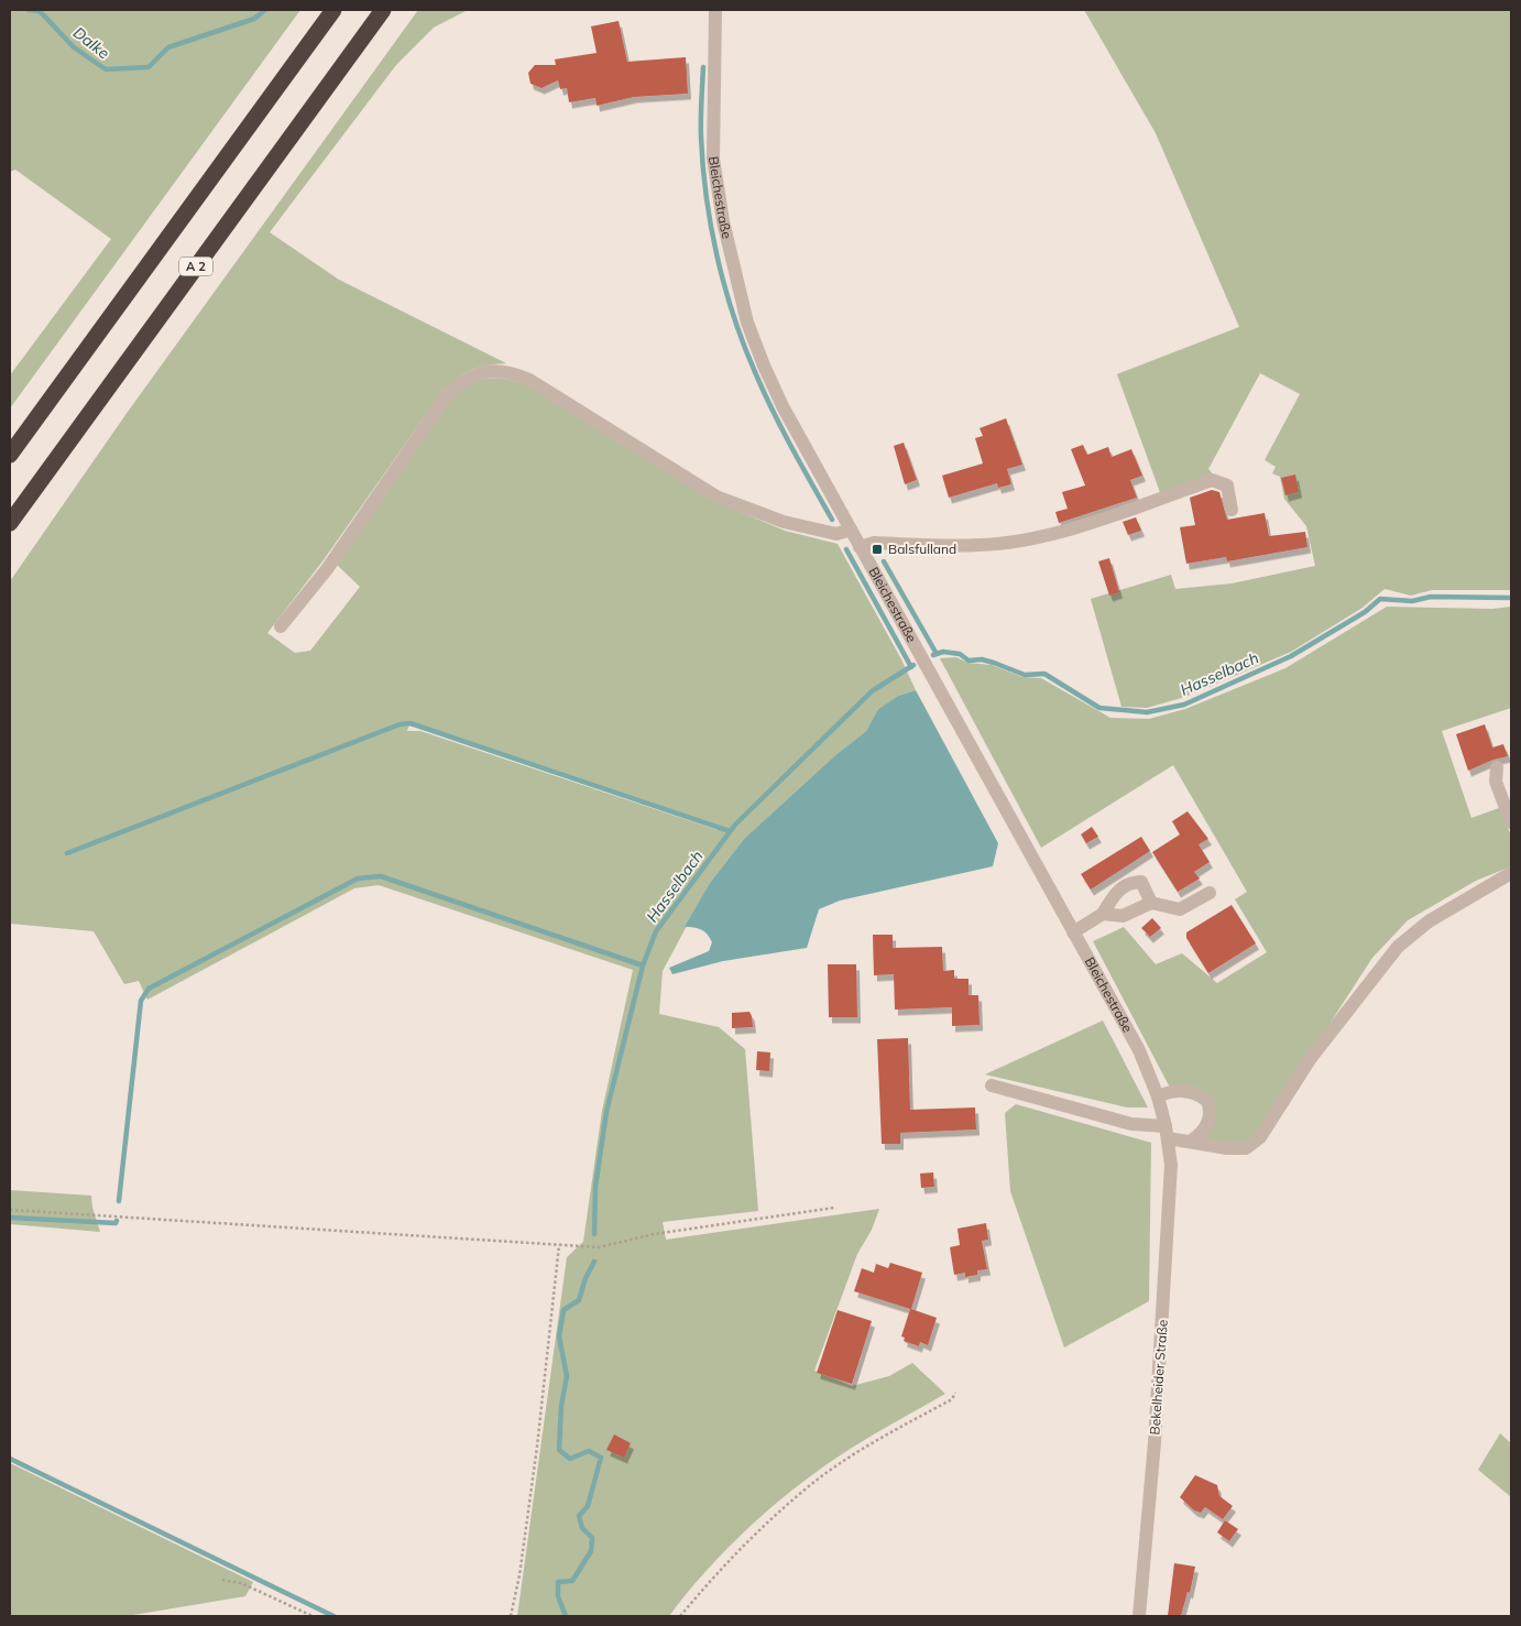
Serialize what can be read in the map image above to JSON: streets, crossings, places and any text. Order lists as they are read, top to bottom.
{
  "streets": {
    "highway": ["A 2"],
    "street": ["Bleichestraße", "Bekelheider Straße"]
  },
  "crossings": [
    ["Bleichestraße", "Bekelheider Straße"]
  ],
  "water": ["Dalke", "Hasselbach"],
  "places": {
    "transit": ["Balsfulland"]
  }
}
